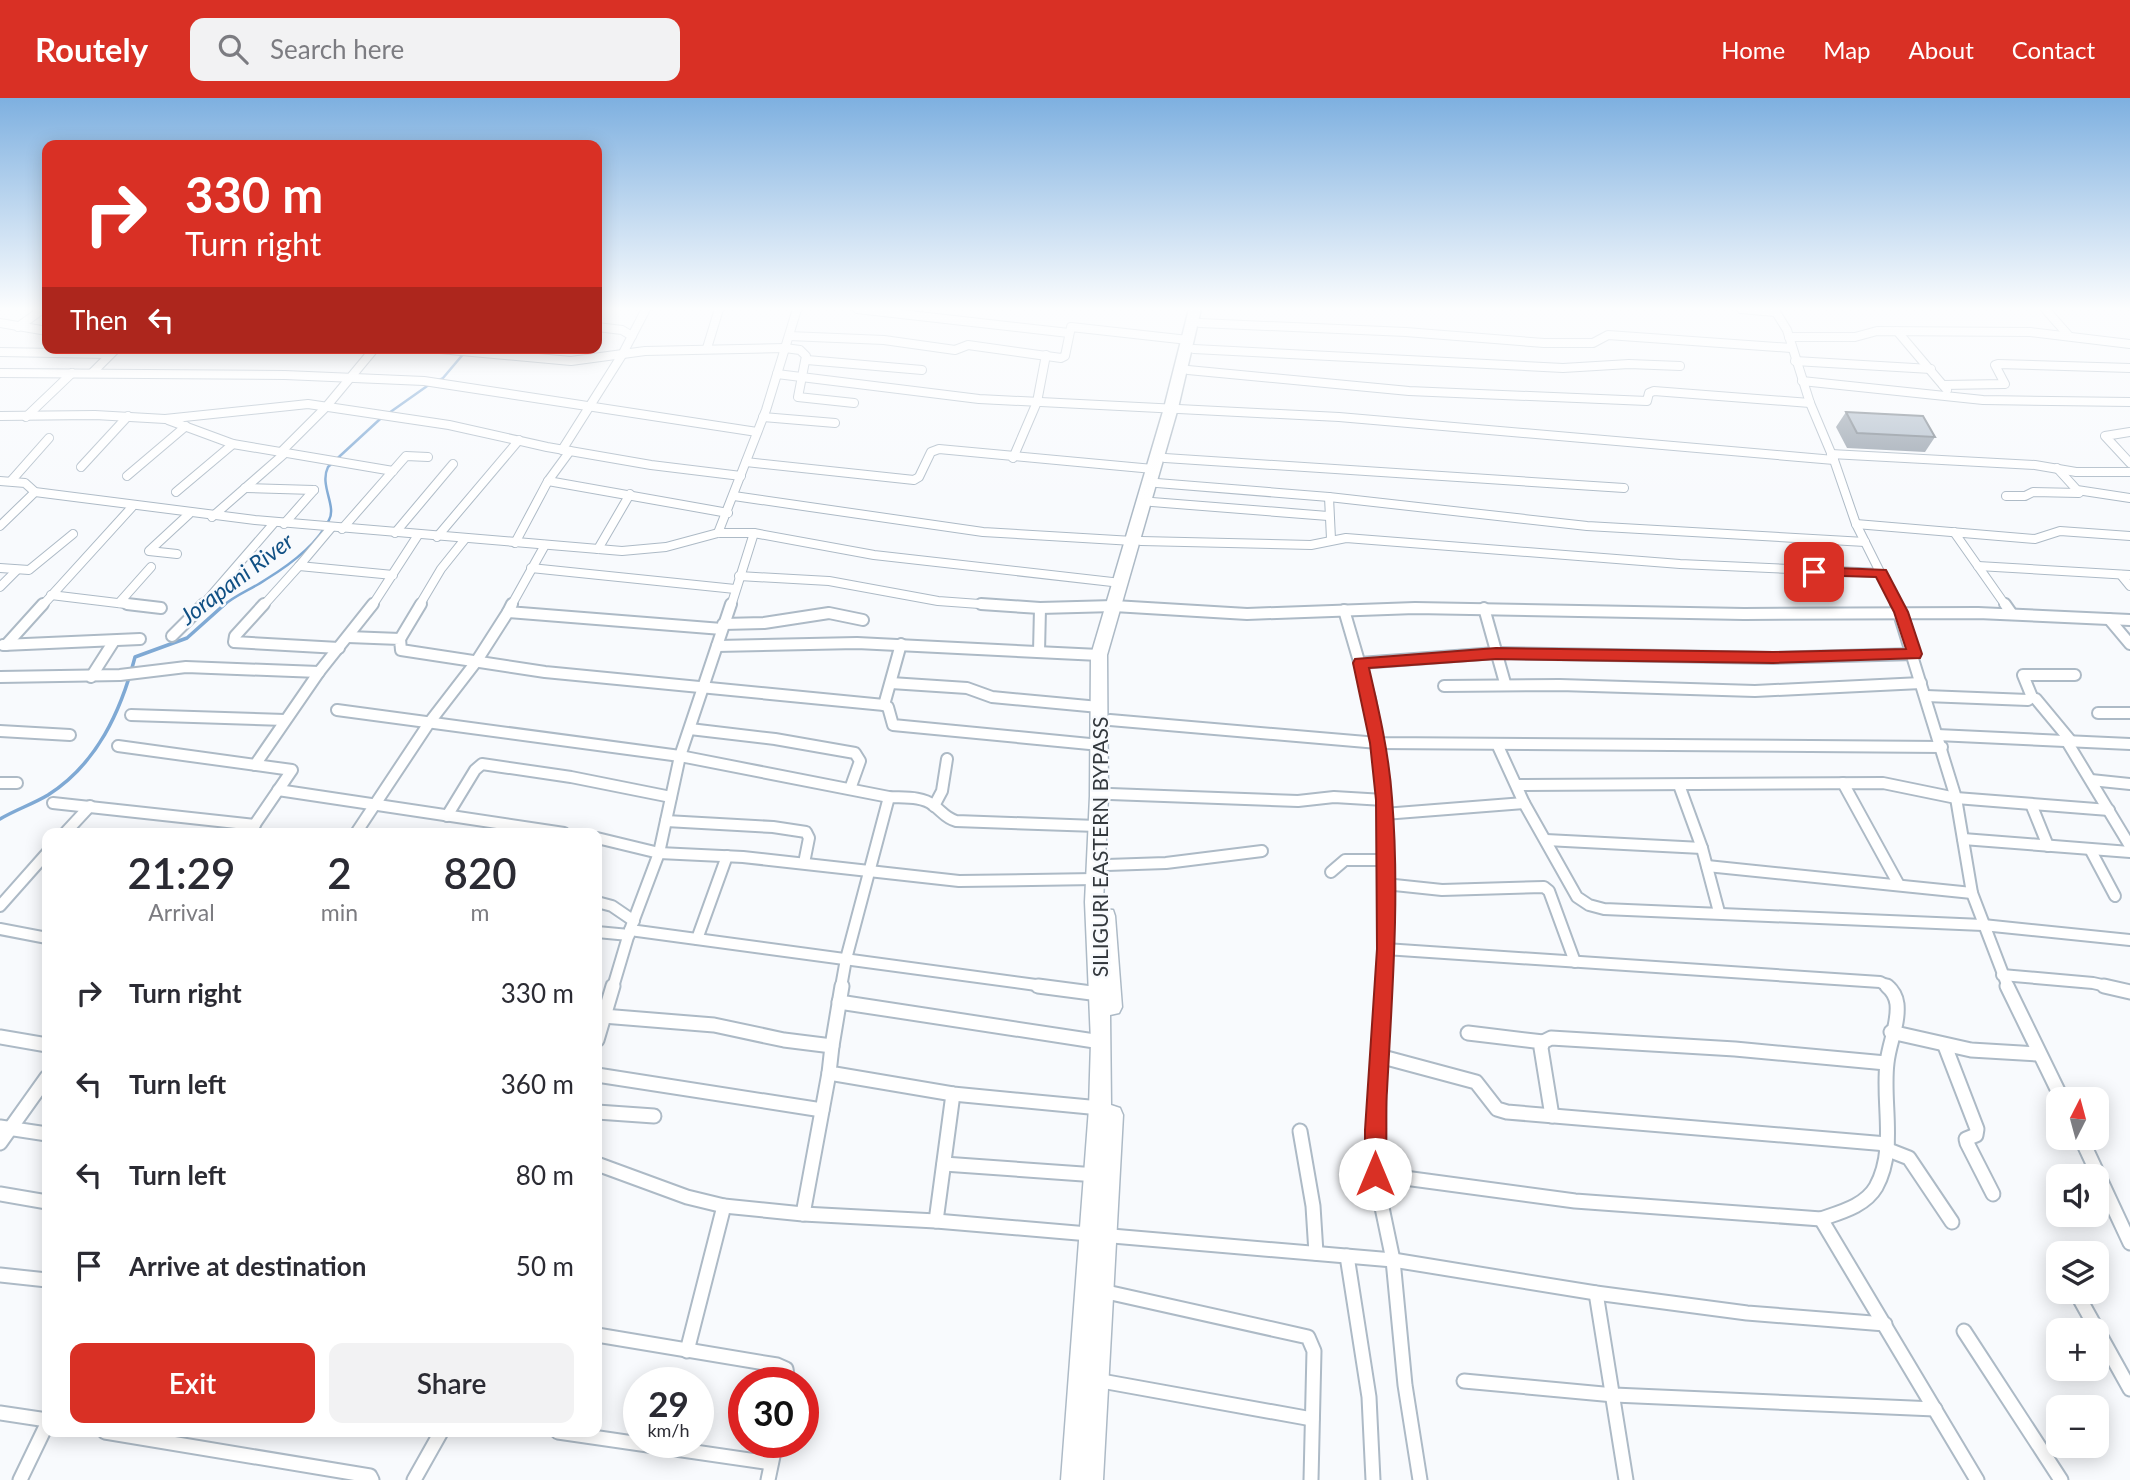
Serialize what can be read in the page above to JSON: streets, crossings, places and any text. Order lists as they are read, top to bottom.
{
  "streets": {
    "main road": ["SILIGURI EASTERN BYPASS"]
  },
  "water": ["Jorapani River"],
  "north": "top",
  "page": {
    "header": "Routely",
    "search": "Search here",
    "nav": [
      "Home",
      "Map",
      "About",
      "Contact"
    ],
    "turn": ["330 m", "Turn right"],
    "then": "Then",
    "eta": [
      "21:29",
      "Arrival",
      "2",
      "min",
      "820",
      "m"
    ],
    "list": [
      {
        "name": "Turn right",
        "value": "330 m"
      },
      {
        "name": "Turn left",
        "value": "360 m"
      },
      {
        "name": "Turn left",
        "value": "80 m"
      },
      {
        "name": "Arrive at destination",
        "value": "50 m"
      }
    ],
    "map_buttons": ["+", "−"],
    "buttons": ["Exit", "Share"],
    "speed": "29 km/h",
    "limit": "30"
  }
}
